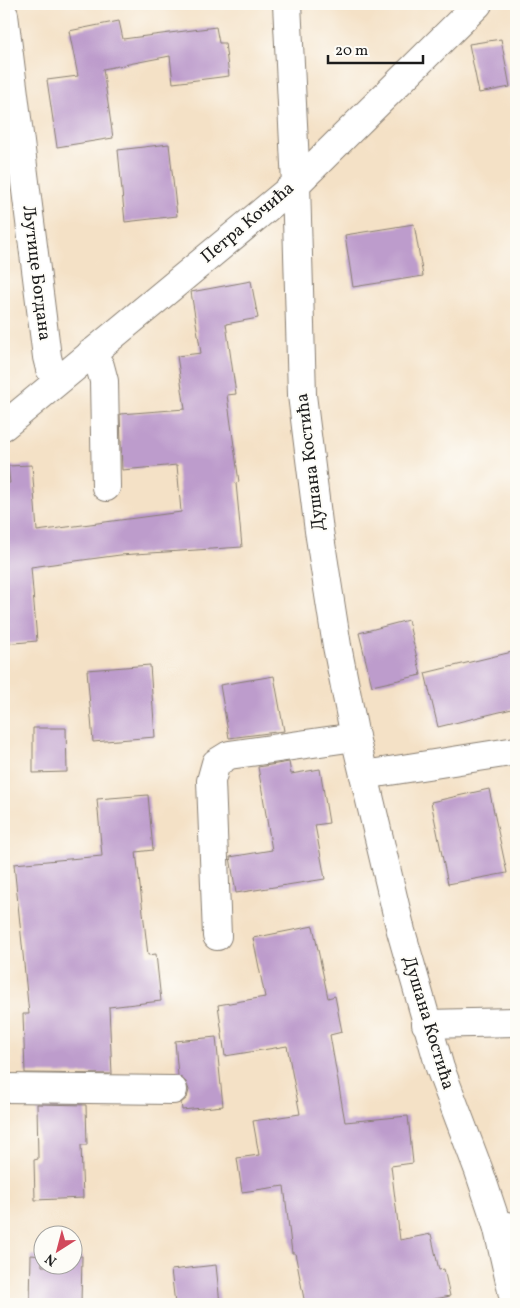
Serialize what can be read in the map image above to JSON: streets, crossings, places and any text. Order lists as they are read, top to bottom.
{
  "streets": {
    "street": ["Петра Кочића", "Љутице Богдана", "Душана Костића"]
  },
  "crossings": [
    ["Петра Кочића", "Љутице Богдана"],
    ["Петра Кочића", "Душана Костића"]
  ],
  "scale_bar": "20 m",
  "north": "bottom left"
}
